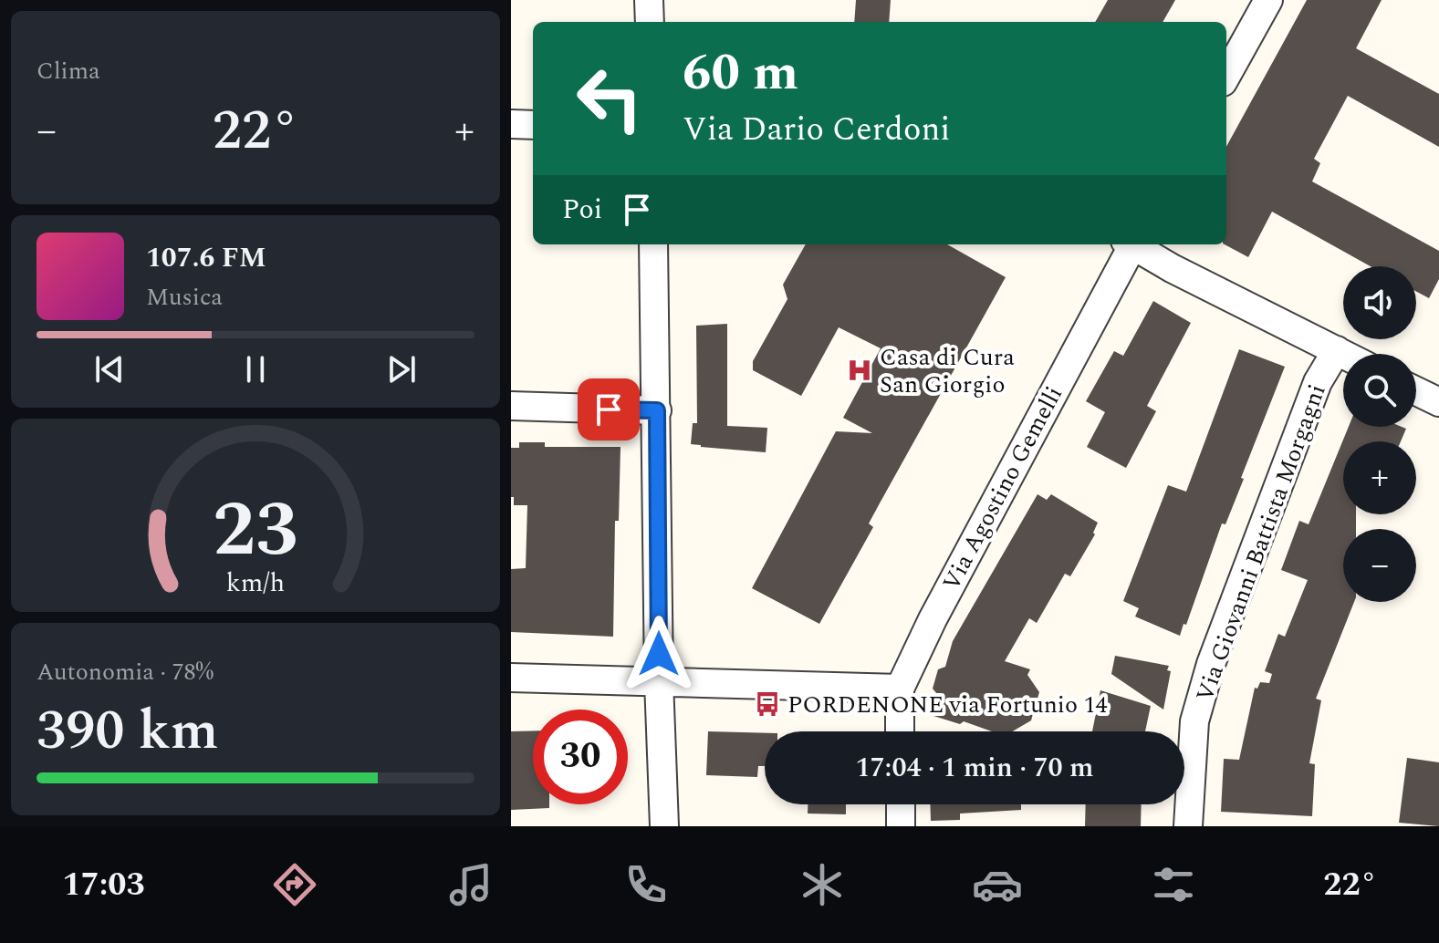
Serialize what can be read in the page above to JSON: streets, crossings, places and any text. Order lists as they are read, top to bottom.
{
  "streets": {
    "street": ["Via Agostino Gemelli", "Via Giovanni Battista Morgagni"]
  },
  "places": {
    "hospital": ["Casa di Cura San Giorgio"],
    "bus stop": ["PORDENONE via Fortunio 14"]
  },
  "page": {
    "tile": [
      "Clima",
      ["Autonomia · 78%", "390 km"]
    ],
    "turn": ["60 m", "Via Dario Cerdoni"],
    "heat": ["−", "22°", "+"],
    "then": "Poi",
    "song": ["107.6 FM", "Musica"],
    "map_buttons": ["+", "−"],
    "limit": "30",
    "trip": "17:04 · 1 min · 70 m",
    "tabs": ["17:03", "22°"],
    "gauge": ["23", "km/h"]
  }
}
